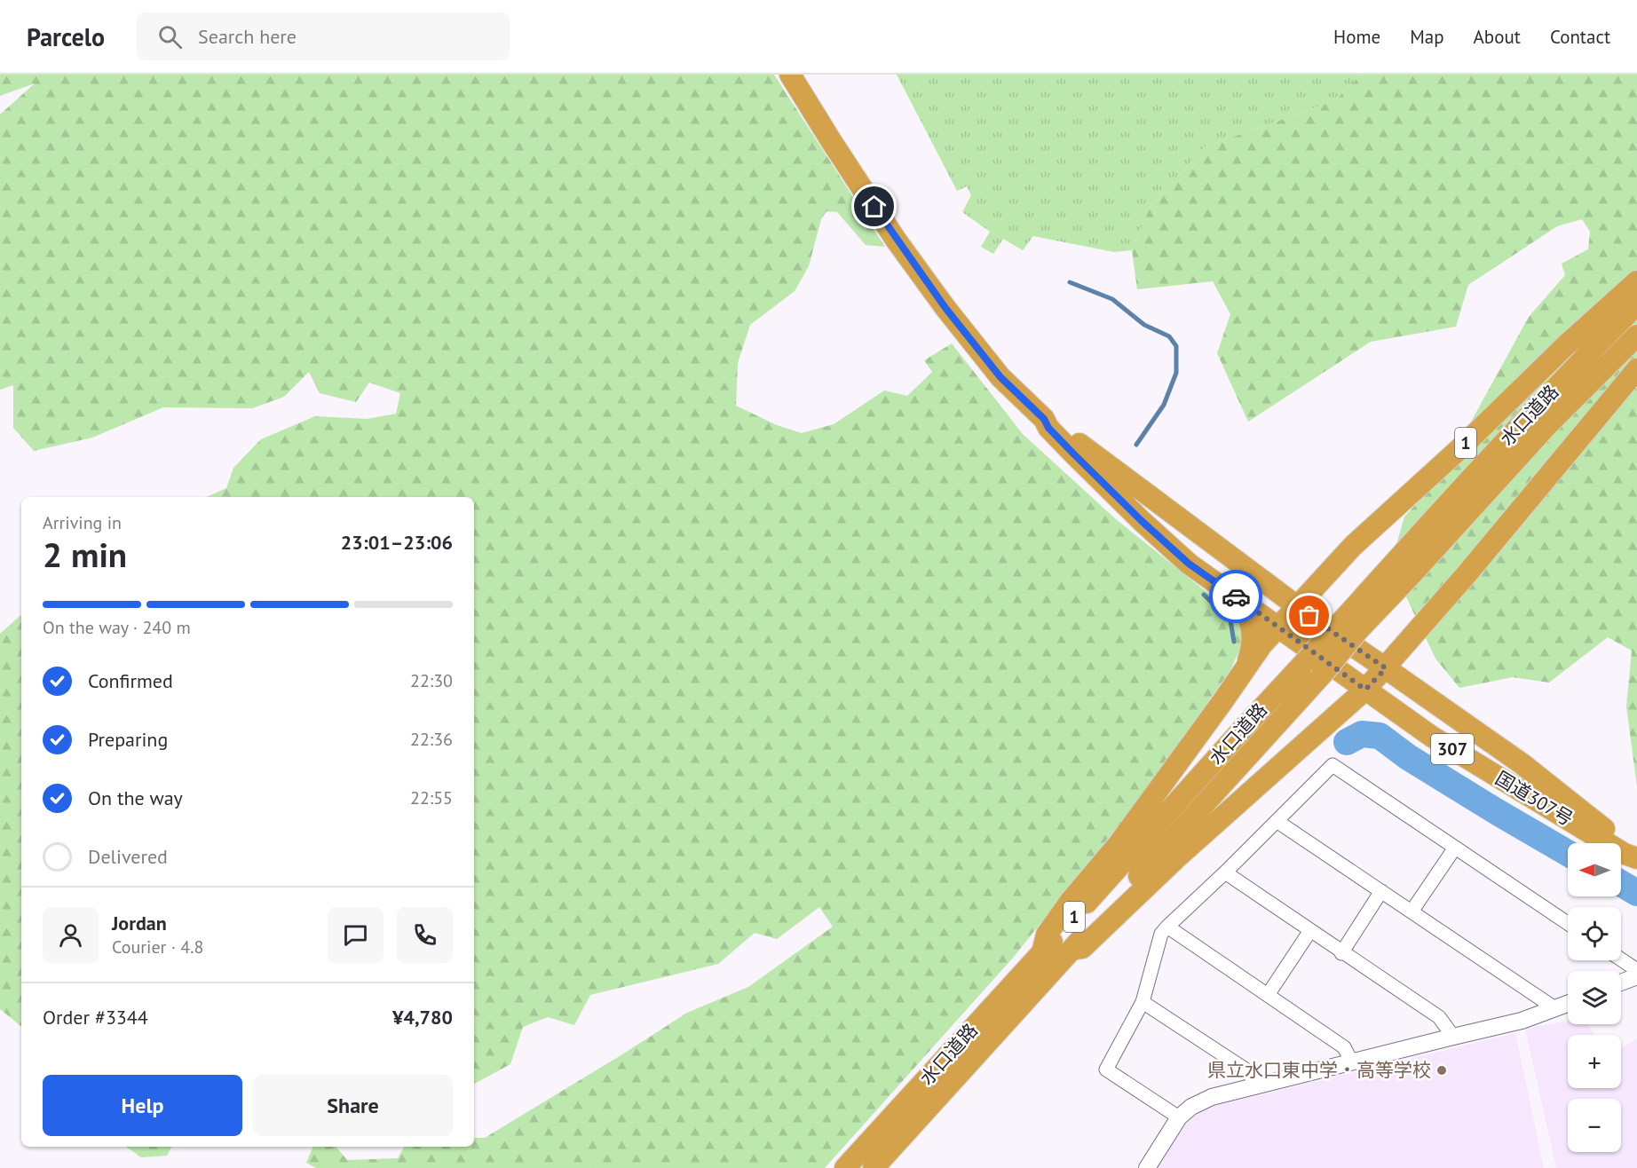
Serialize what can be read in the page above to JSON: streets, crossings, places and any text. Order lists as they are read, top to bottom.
{
  "streets": {
    "highway": [
      "水口道路",
      "1",
      "307",
      "国道307号"
    ]
  },
  "crossings": [
    ["水口道路", "1"],
    ["1", "307"],
    ["1", "国道307号"],
    ["307", "国道307号"]
  ],
  "places": ["県立水口東中学・高等学校"],
  "north": "left",
  "page": {
    "header": "Parcelo",
    "search": "Search here",
    "nav": [
      "Home",
      "Map",
      "About",
      "Contact"
    ],
    "heading": ["2 min", "Arriving in", "23:01–23:06"],
    "panel": [
      "Jordan",
      "Courier · 4.8",
      "Order #3344",
      "¥4,780"
    ],
    "bar": "On the way · 240 m",
    "list": [
      ["Confirmed", "22:30"],
      ["Preparing", "22:36"],
      ["On the way", "22:55"],
      "Delivered"
    ],
    "map_buttons": ["+", "−"],
    "buttons": ["Help", "Share"]
  }
}
